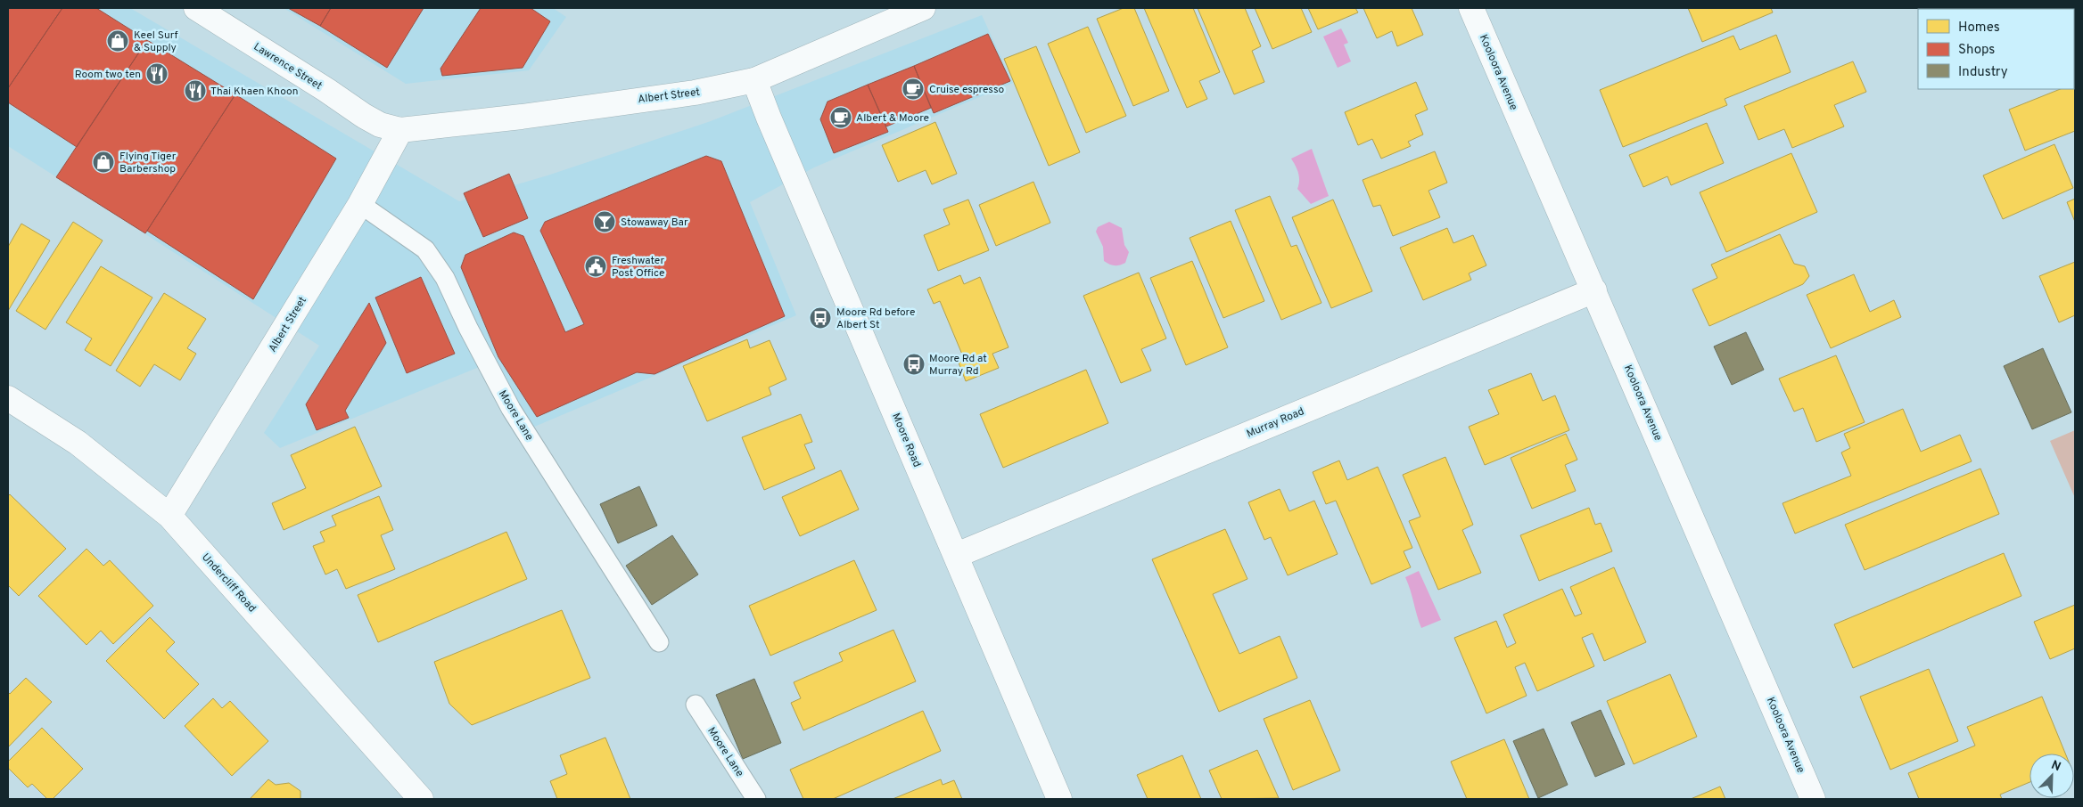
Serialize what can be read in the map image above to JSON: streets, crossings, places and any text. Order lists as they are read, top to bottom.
{
  "streets": {
    "street": [
      "Lawrence Street",
      "Kooloora Avenue",
      "Albert Street",
      "Murray Road",
      "Moore Road",
      "Undercliff Road"
    ],
    "lane": ["Moore Lane"]
  },
  "crossings": [
    ["Lawrence Street", "Albert Street"],
    ["Kooloora Avenue", "Murray Road"],
    ["Albert Street", "Moore Lane"],
    ["Albert Street", "Moore Road"],
    ["Albert Street", "Undercliff Road"],
    ["Murray Road", "Moore Road"]
  ],
  "places": {
    "shop": ["Keel Surf & Supply", "Flying Tiger Barbershop"],
    "restaurant": ["Room two ten", "Thai Khaen Khoon"],
    "cafe": ["Cruise espresso", "Albert & Moore"],
    "bar": ["Stowaway Bar"],
    "public building": ["Freshwater Post Office"],
    "bus stop": ["Moore Rd before Albert St", "Moore Rd at Murray Rd"]
  },
  "legend": ["Homes", "Shops", "Industry"],
  "north": "top right"
}
